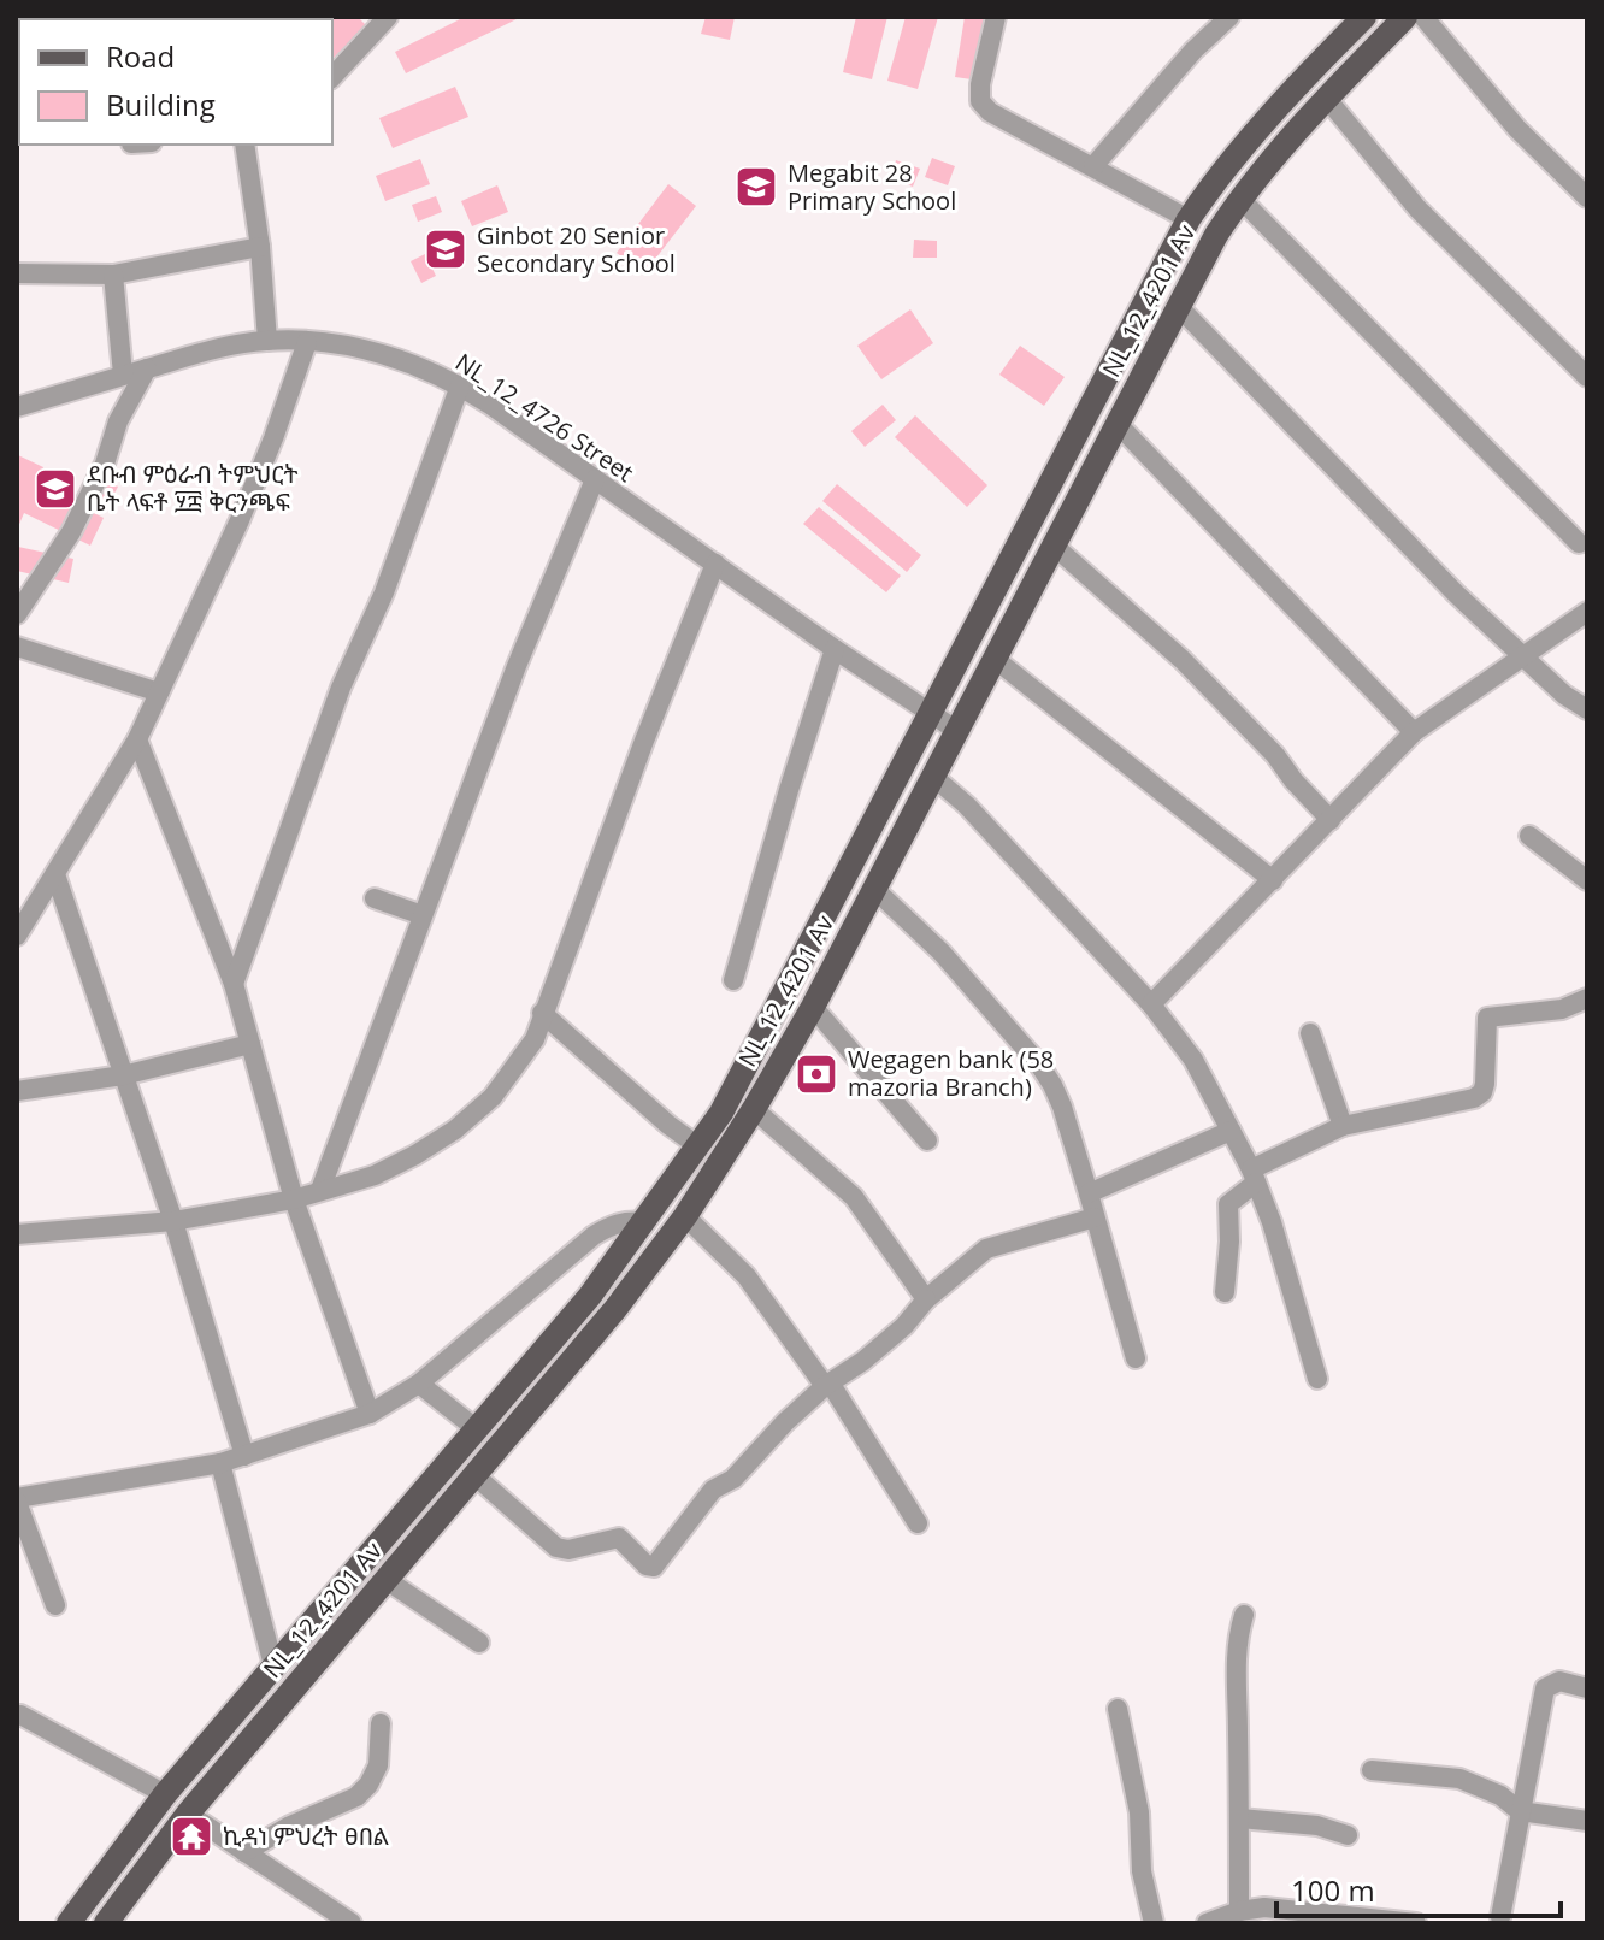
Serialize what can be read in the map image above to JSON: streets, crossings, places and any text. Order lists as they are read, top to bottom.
{
  "streets": {
    "main road": ["NL_12_4201 Av"],
    "street": ["NL_12_4726 Street"]
  },
  "crossings": [
    ["NL_12_4201 Av", "NL_12_4726 Street"]
  ],
  "places": {
    "school or university": ["Megabit 28 Primary School", "Ginbot 20 Senior Secondary School", "ደቡብ ምዕራብ ትምህርት ቤት ላፍቶ ፶፰ ቅርንጫፍ"],
    "bank": ["Wegagen bank (58 mazoria Branch)"],
    "temple": ["ኪዳነ ምህረት ፀበል"]
  },
  "legend": ["Road", "Building"],
  "scale_bar": "100 m"
}
